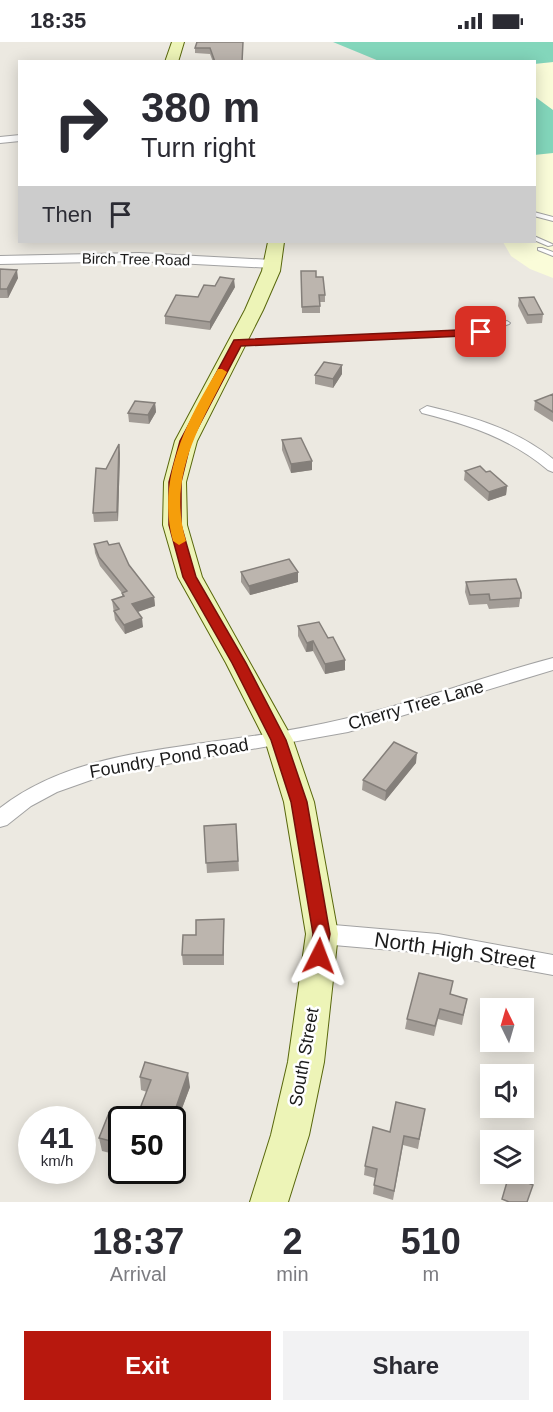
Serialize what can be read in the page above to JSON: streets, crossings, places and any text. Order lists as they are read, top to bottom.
{
  "streets": {
    "main road": ["South Street"],
    "street": [
      "Birch Tree Road",
      "Cherry Tree Lane",
      "Foundry Pond Road",
      "North High Street"
    ]
  },
  "crossings": [
    ["Birch Tree Road", "South Street"],
    ["Cherry Tree Lane", "Foundry Pond Road"],
    ["Cherry Tree Lane", "South Street"],
    ["Foundry Pond Road", "South Street"],
    ["North High Street", "South Street"]
  ],
  "north": "top",
  "page": {
    "status": "18:35",
    "turn": ["380 m", "Turn right"],
    "then": "Then",
    "speed": "41 km/h",
    "limit": "50",
    "eta": [
      "18:37",
      "Arrival",
      "2",
      "min",
      "510",
      "m"
    ],
    "buttons": ["Exit", "Share"]
  }
}
